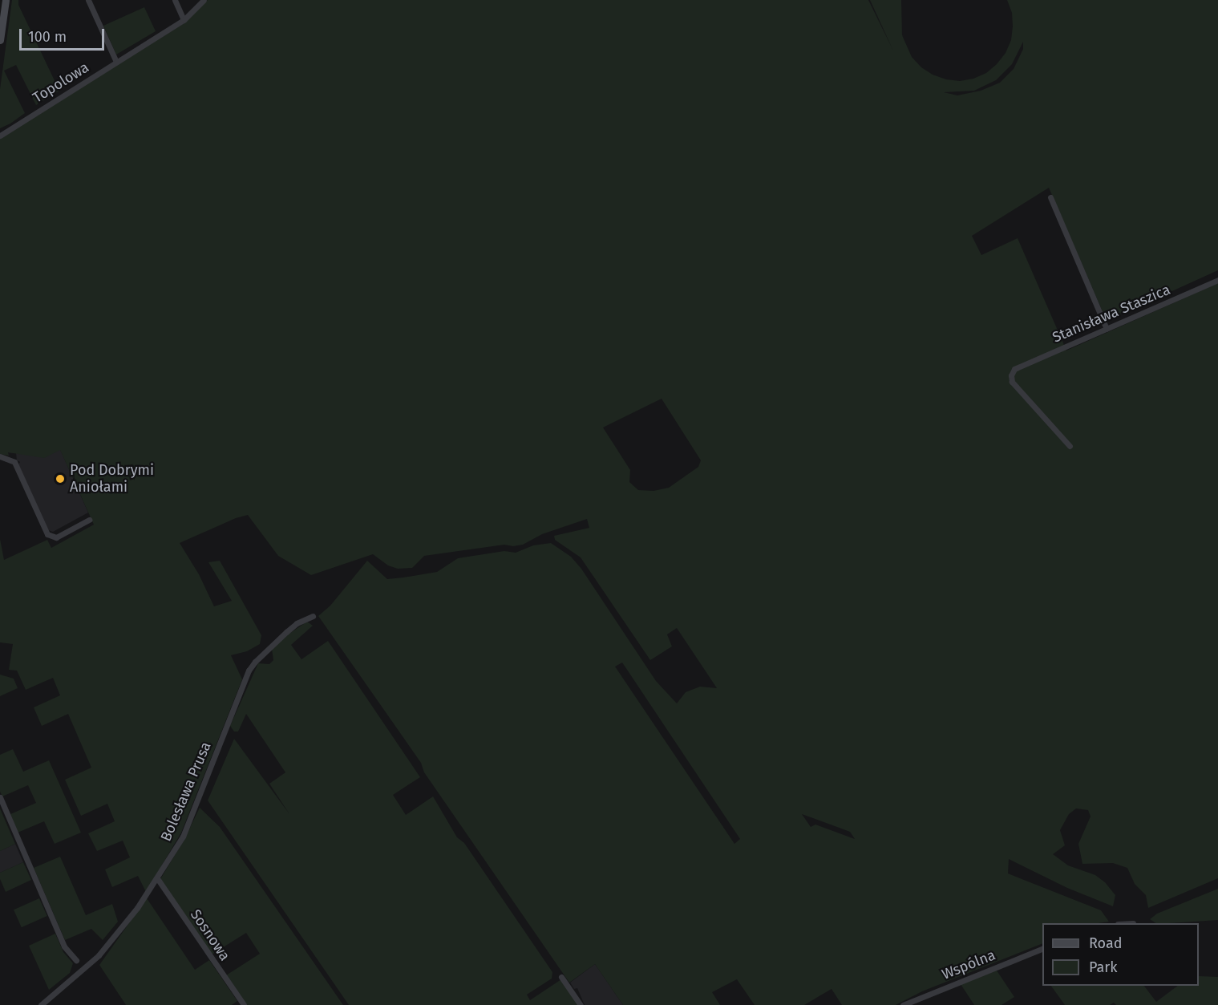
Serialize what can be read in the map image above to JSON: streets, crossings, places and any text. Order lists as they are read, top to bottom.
{
  "streets": {
    "street": [
      "Topolowa",
      "Stanisława Staszica",
      "Bolesława Prusa",
      "Sosnowa",
      "Wspólna"
    ]
  },
  "crossings": [
    ["Bolesława Prusa", "Sosnowa"]
  ],
  "places": ["Pod Dobrymi Aniołami"],
  "legend": ["Road", "Park"],
  "scale_bar": "100 m"
}
